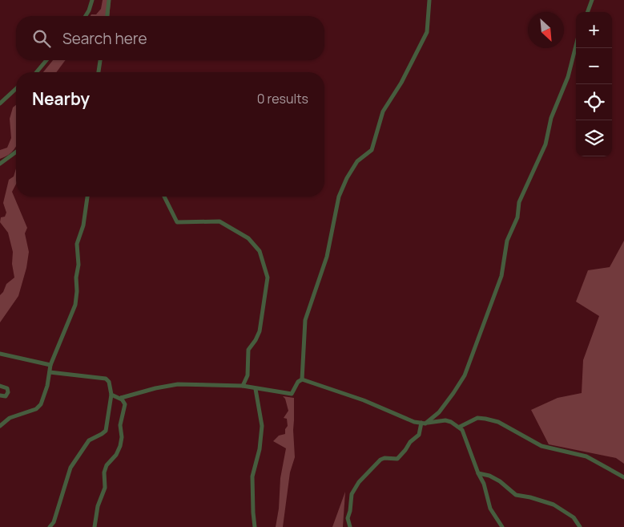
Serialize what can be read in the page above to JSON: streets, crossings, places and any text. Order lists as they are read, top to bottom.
{
  "north": "bottom right",
  "page": {
    "map_buttons": ["+", "−"],
    "search": "Search here",
    "heading": ["Nearby", "0 results"]
  }
}
